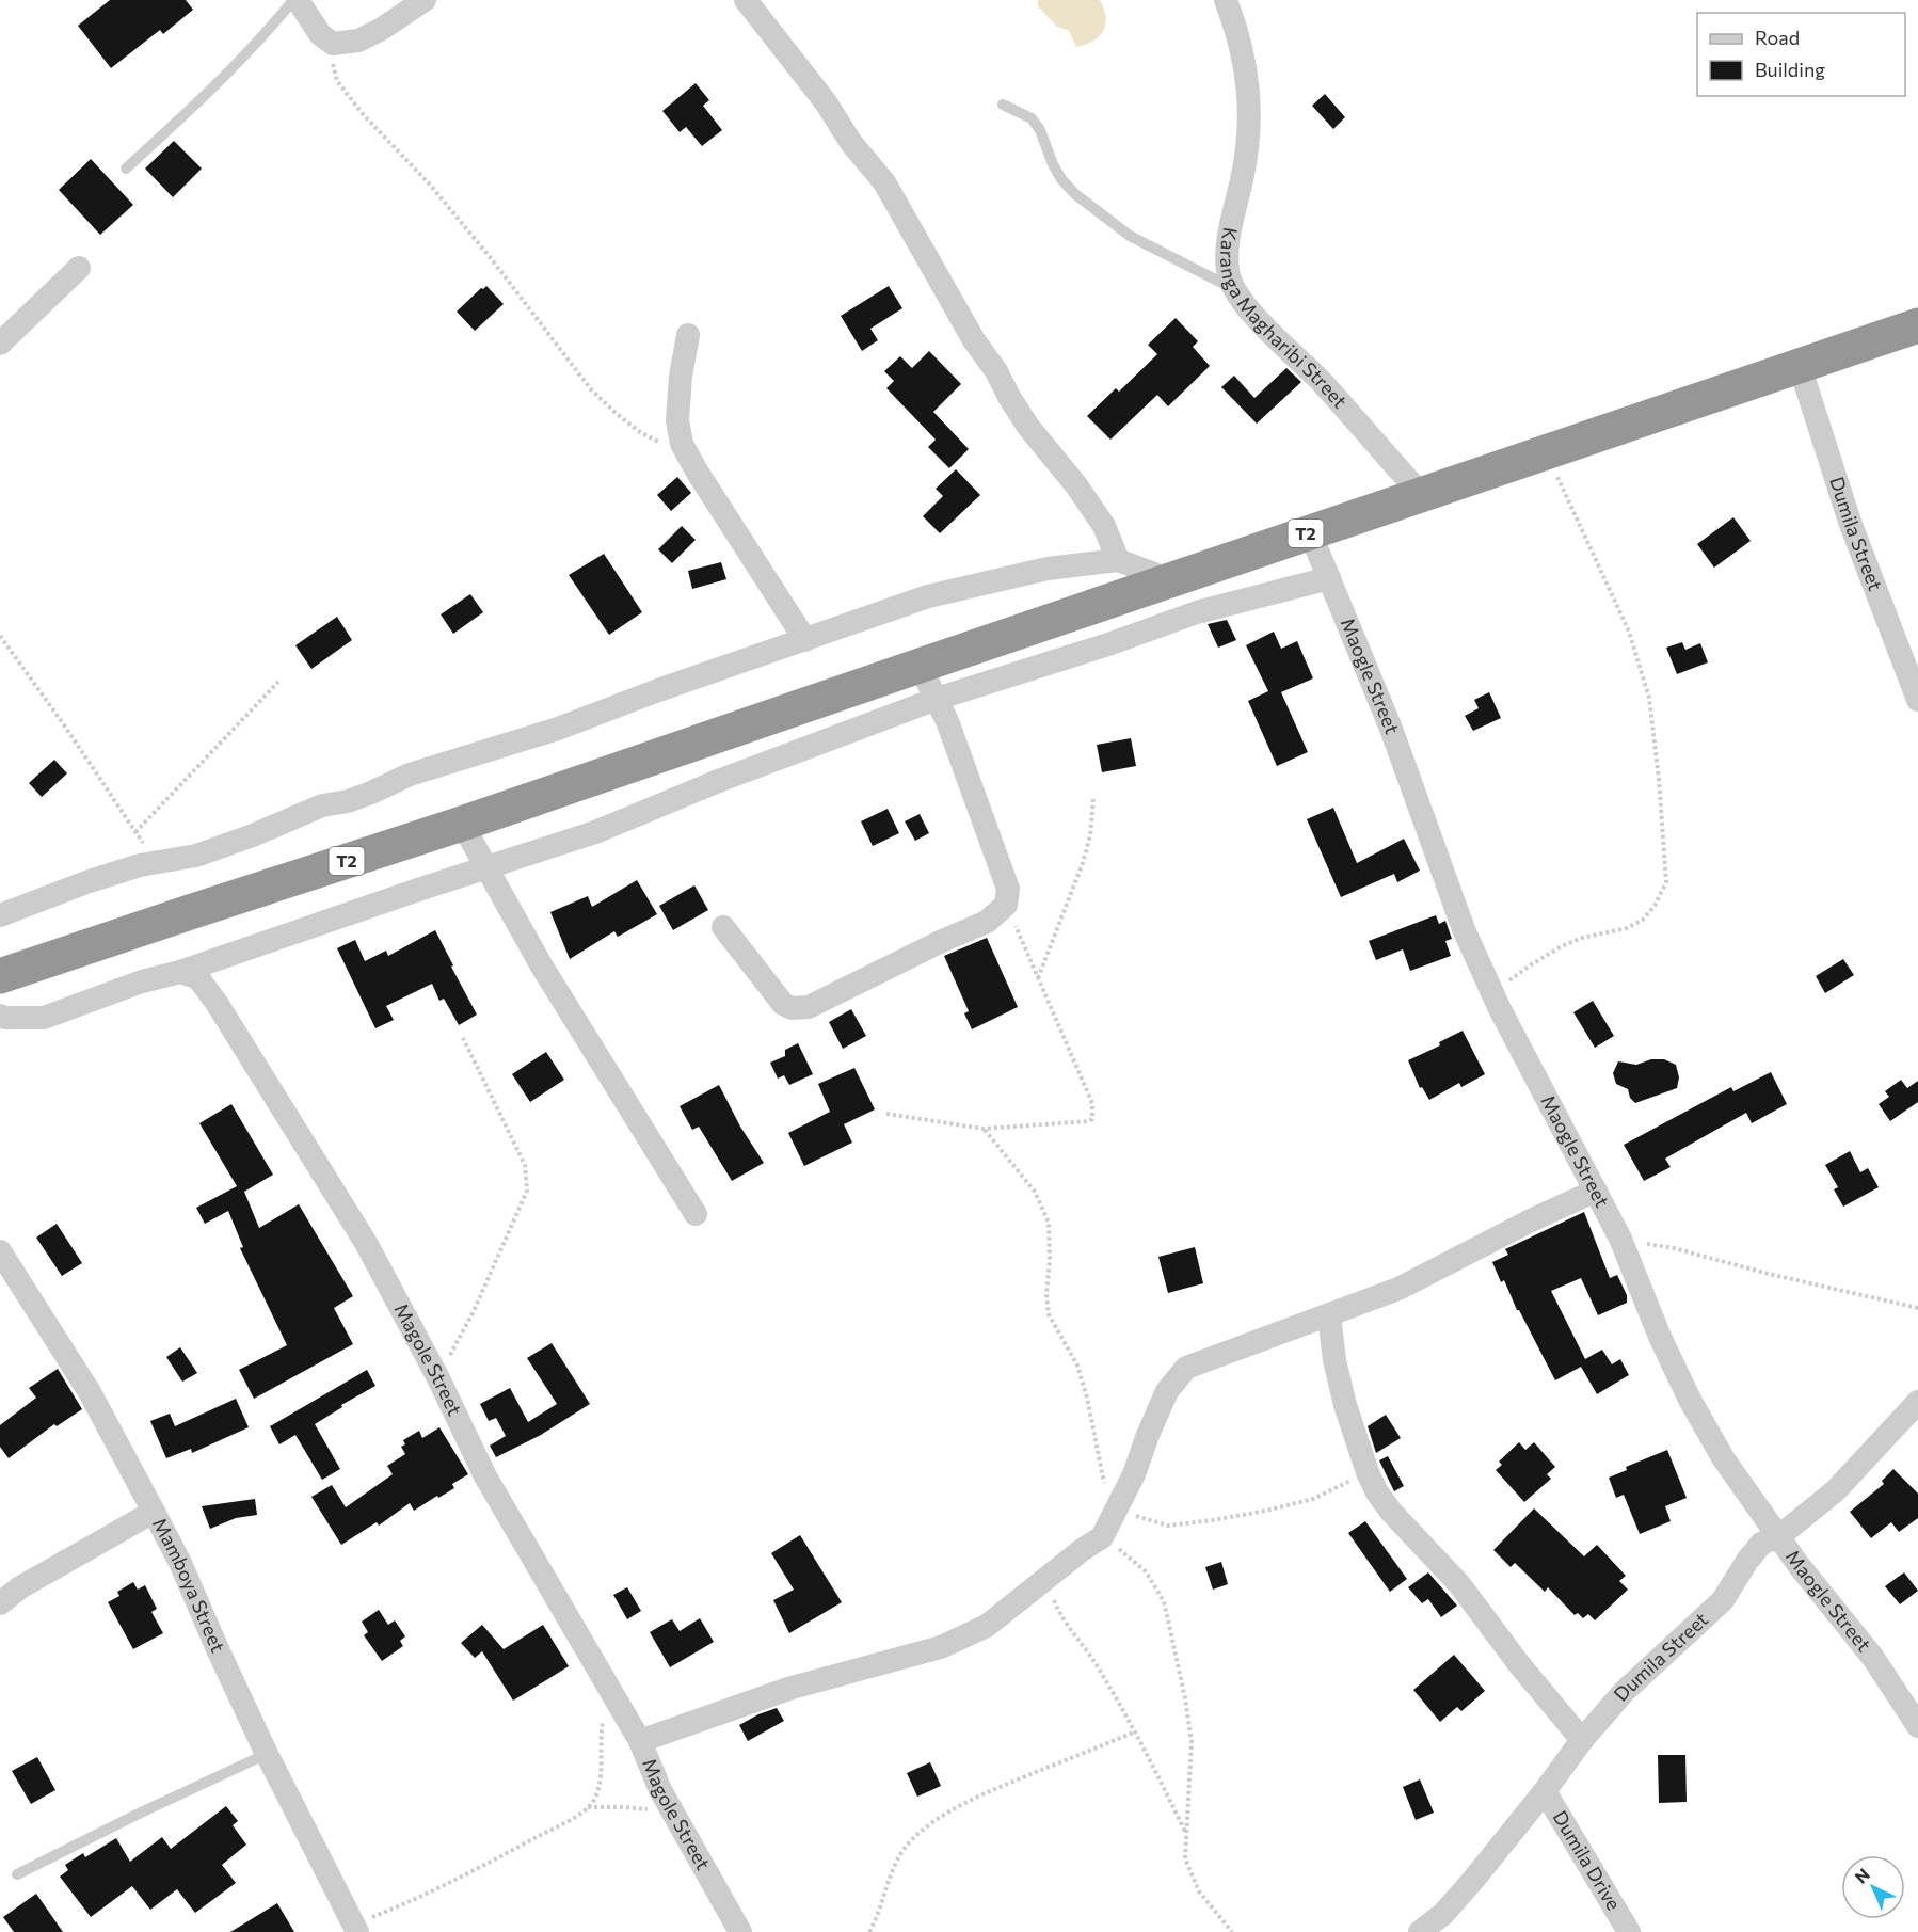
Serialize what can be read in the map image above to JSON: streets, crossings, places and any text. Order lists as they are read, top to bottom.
{
  "streets": {
    "highway": ["T2"],
    "street": [
      "Karanga Magharibi Street",
      "Dumila Street",
      "Maogle Street",
      "Magole Street",
      "Mamboya Street",
      "Dumila Drive"
    ]
  },
  "crossings": [
    ["Karanga Magharibi Street", "T2"],
    ["T2", "Dumila Street"],
    ["T2", "Maogle Street"],
    ["Dumila Street", "Maogle Street"],
    ["Dumila Street", "Dumila Drive"]
  ],
  "legend": ["Road", "Building"],
  "north": "top left"
}
